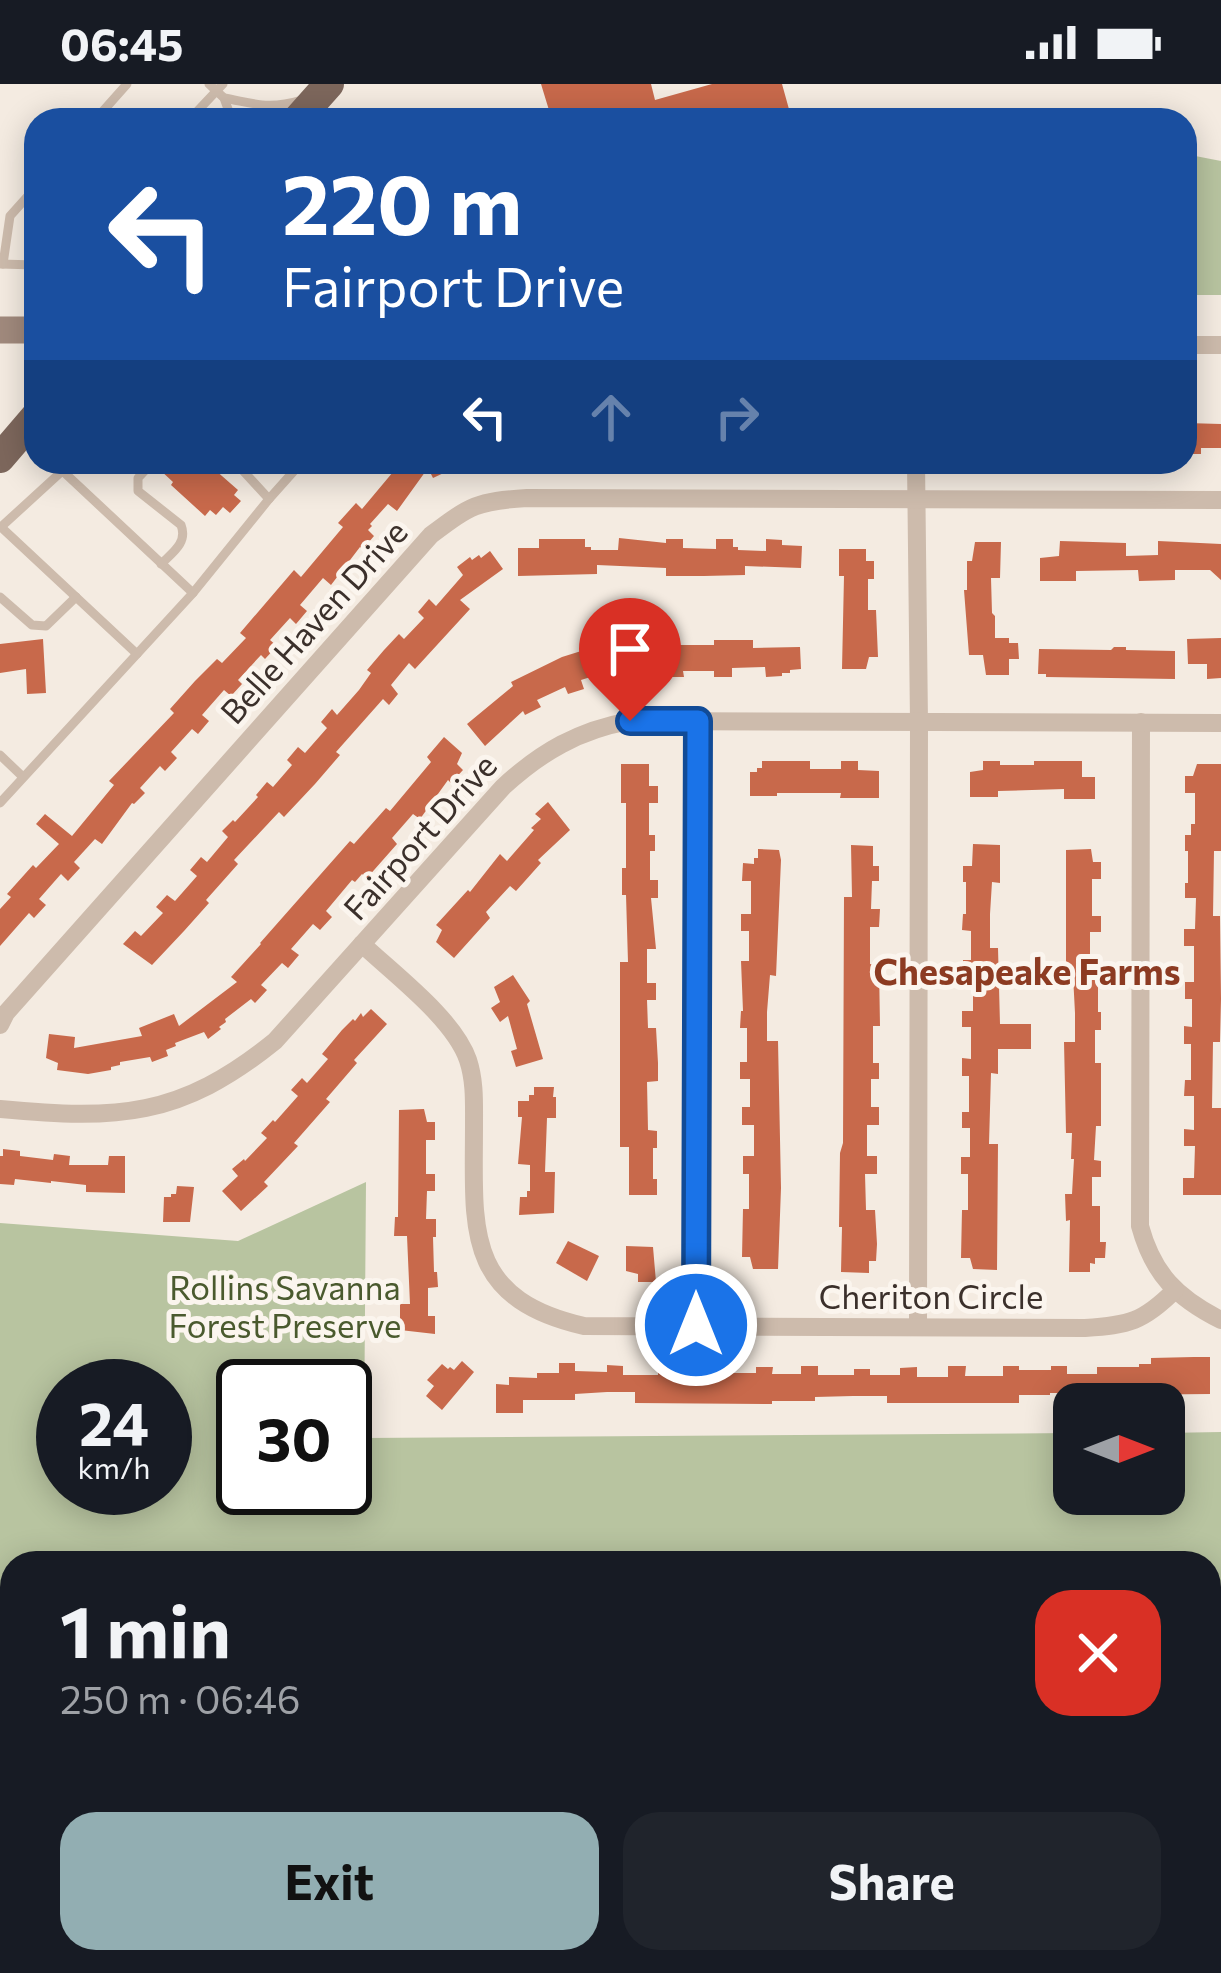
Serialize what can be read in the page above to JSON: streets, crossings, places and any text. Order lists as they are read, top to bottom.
{
  "streets": {
    "street": ["Belle Haven Drive", "Fairport Drive", "Cheriton Circle"]
  },
  "crossings": [
    ["Fairport Drive", "Cheriton Circle"]
  ],
  "districts": ["Chesapeake Farms"],
  "parks": ["Rollins Savanna Forest Preserve"],
  "north": "right",
  "page": {
    "status": "06:45",
    "turn": ["220 m", "Fairport Drive"],
    "speed": "24 km/h",
    "limit": "30",
    "heading": ["1 min", "250 m · 06:46"],
    "buttons": ["Exit", "Share"]
  }
}
